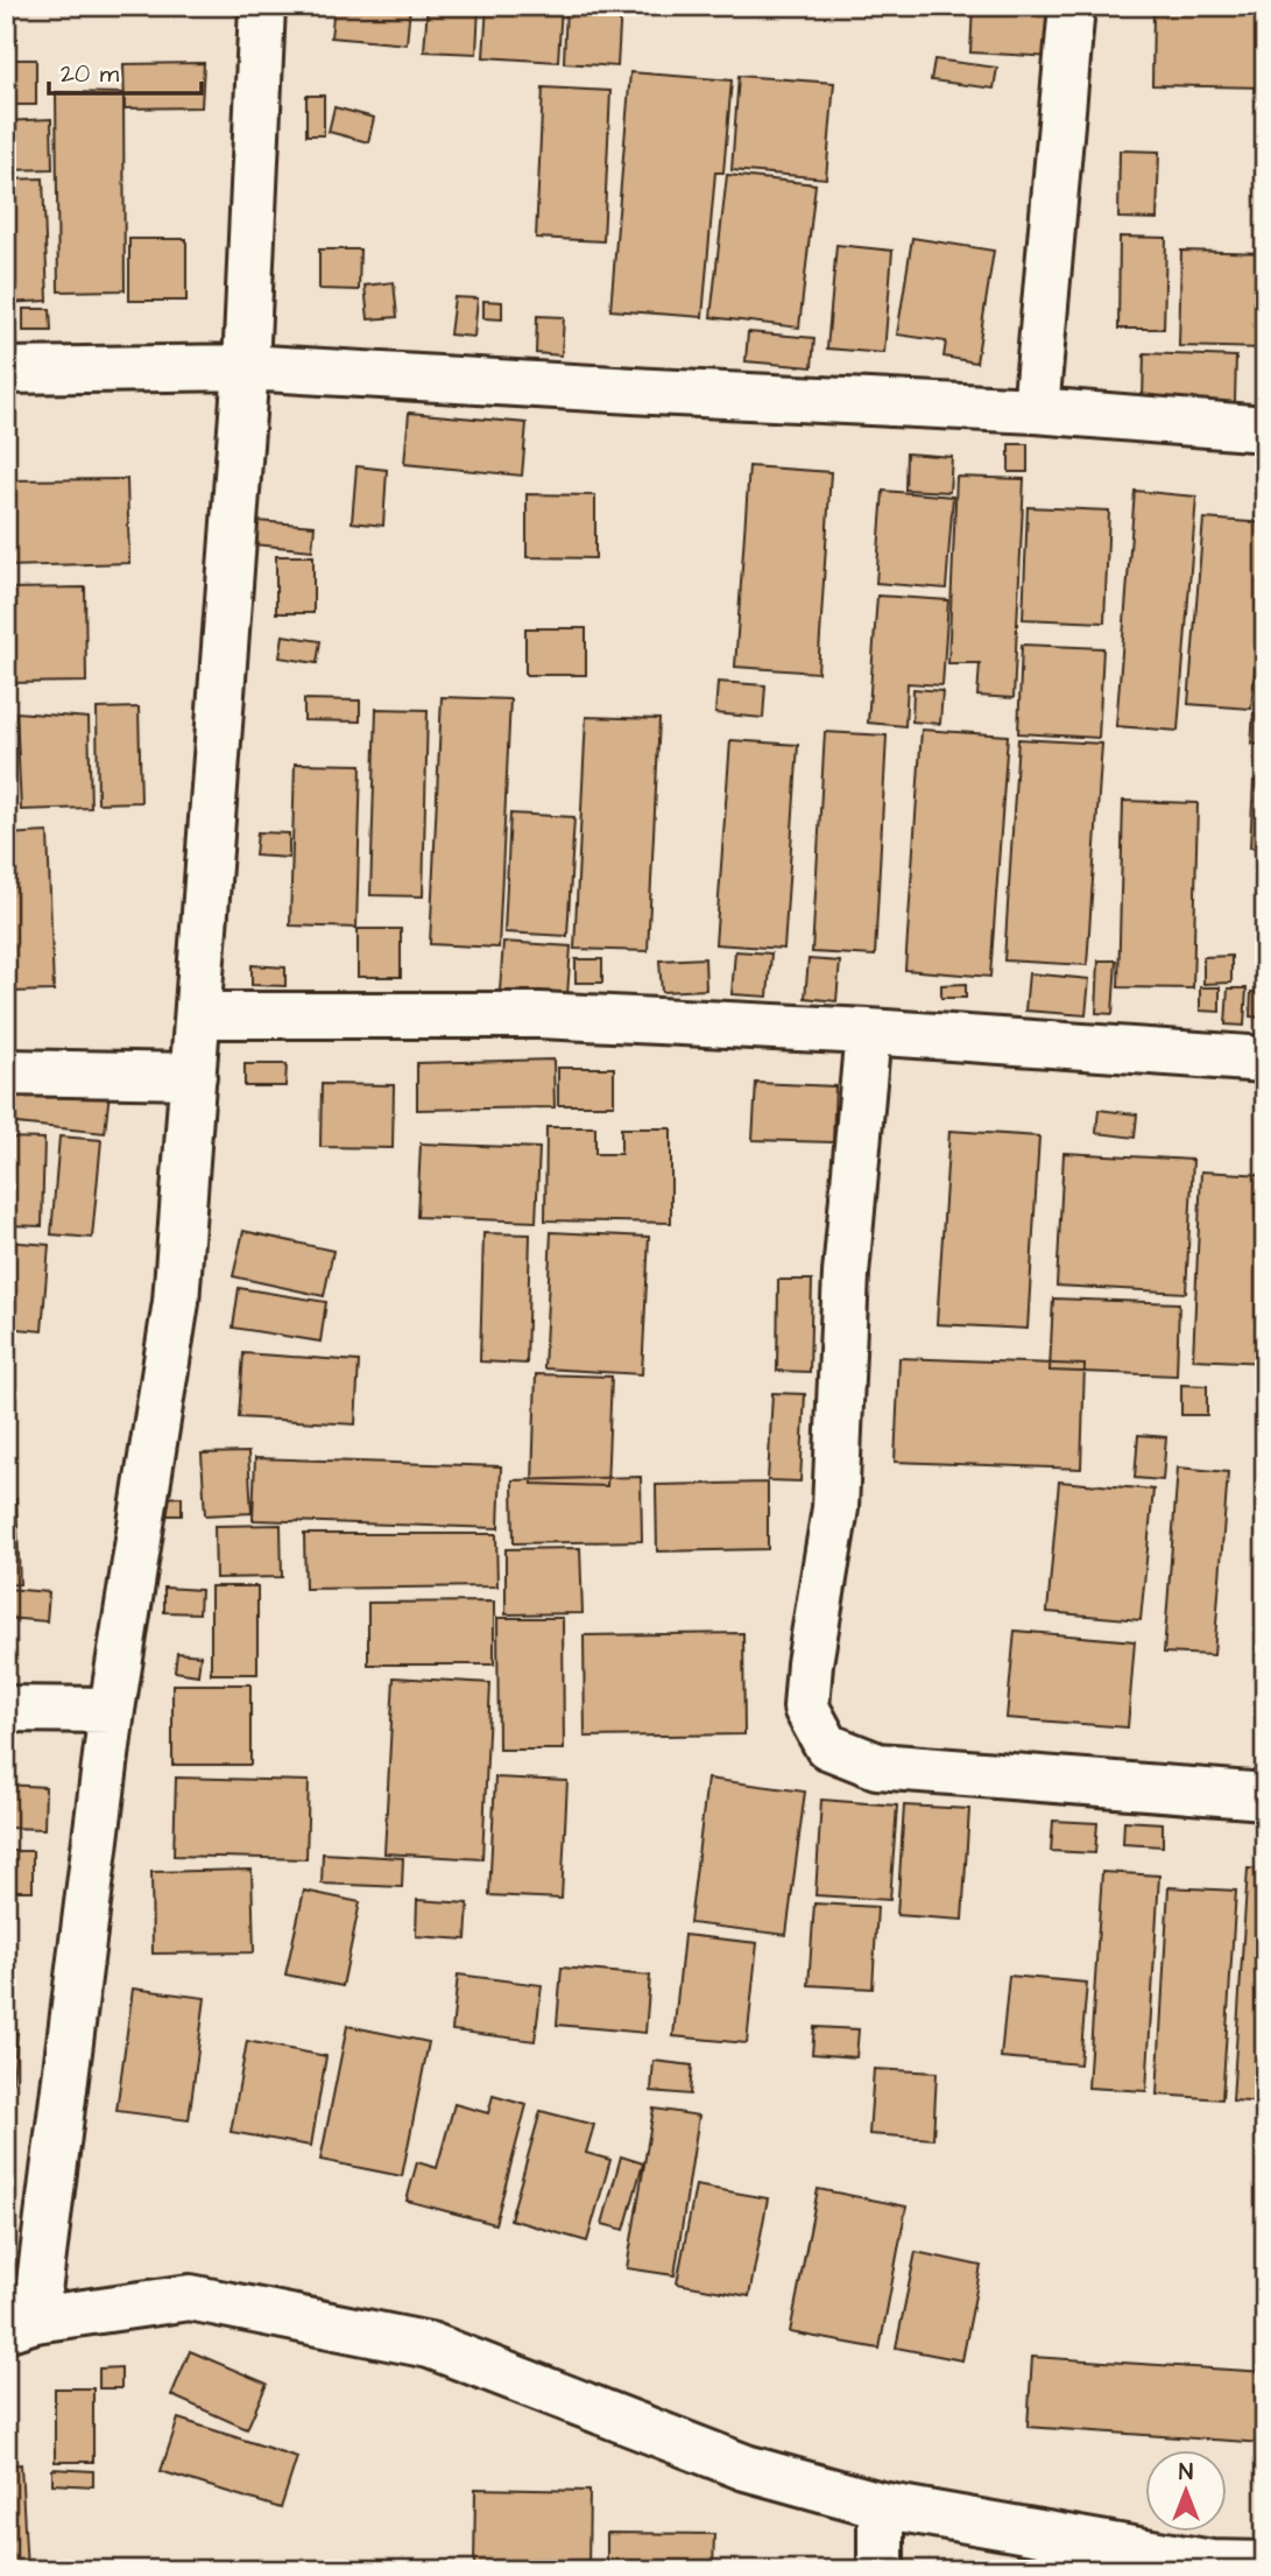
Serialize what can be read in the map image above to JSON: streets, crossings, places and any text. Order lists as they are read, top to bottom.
{
  "scale_bar": "20 m",
  "north": "top"
}
